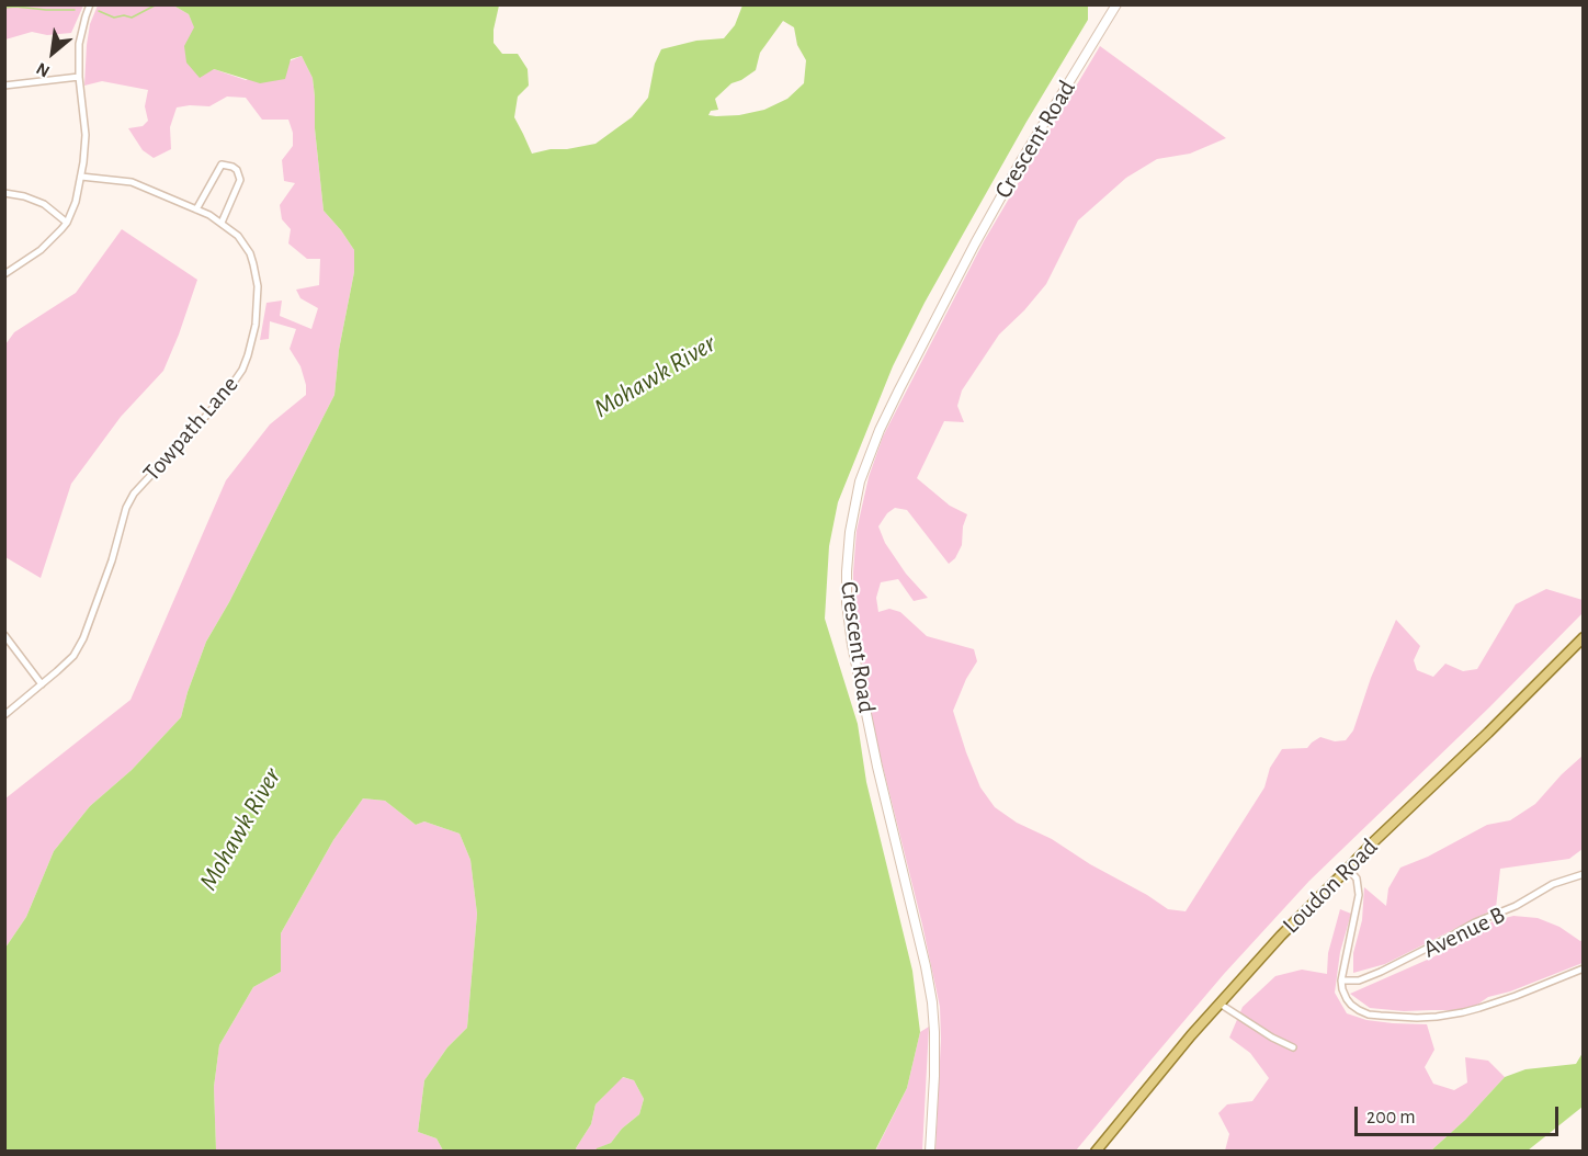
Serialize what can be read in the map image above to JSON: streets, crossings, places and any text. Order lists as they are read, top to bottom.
{
  "streets": {
    "main road": ["Loudon Road"],
    "street": ["Crescent Road", "Towpath Lane", "Avenue B"]
  },
  "water": ["Mohawk River"],
  "scale_bar": "200 m",
  "north": "bottom left"
}
